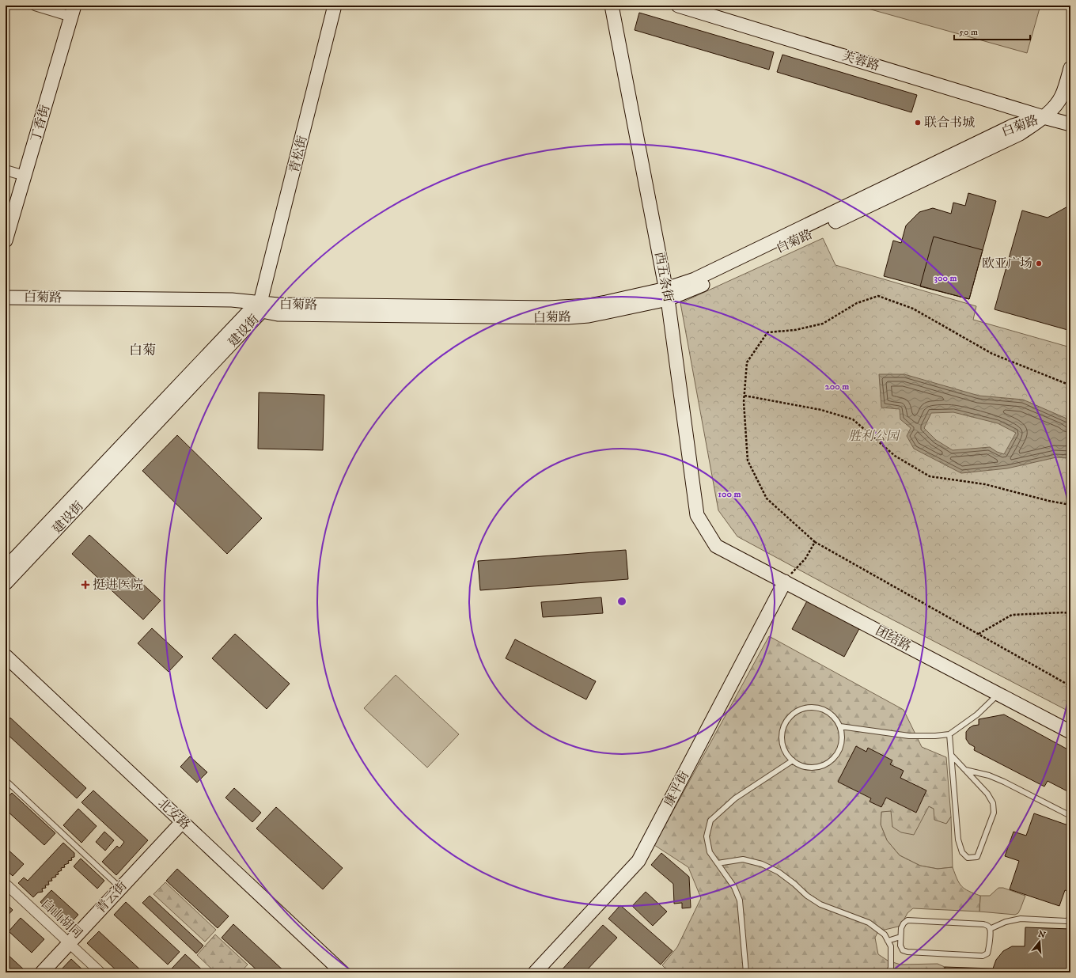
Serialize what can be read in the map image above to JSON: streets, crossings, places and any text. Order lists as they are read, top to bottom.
{
  "streets": {
    "street": [
      "芙蓉路",
      "丁香街",
      "白菊路",
      "青松街",
      "西五条街",
      "建设街",
      "团结路",
      "康平街",
      "北安路",
      "青云街",
      "白山胡同"
    ]
  },
  "crossings": [
    ["芙蓉路", "白菊路"],
    ["白菊路", "青松街"],
    ["白菊路", "西五条街"],
    ["白菊路", "建设街"],
    ["青松街", "建设街"],
    ["西五条街", "团结路"],
    ["团结路", "康平街"],
    ["北安路", "青云街"],
    ["青云街", "白山胡同"]
  ],
  "districts": ["白菊"],
  "parks": ["胜利公园"],
  "places": {
    "other": ["联合书城", "欧亚广场"],
    "health": ["挺进医院"]
  },
  "scale_bar": "50 m",
  "north": "top",
  "rings": ["300 m", "200 m", "100 m"]
}
